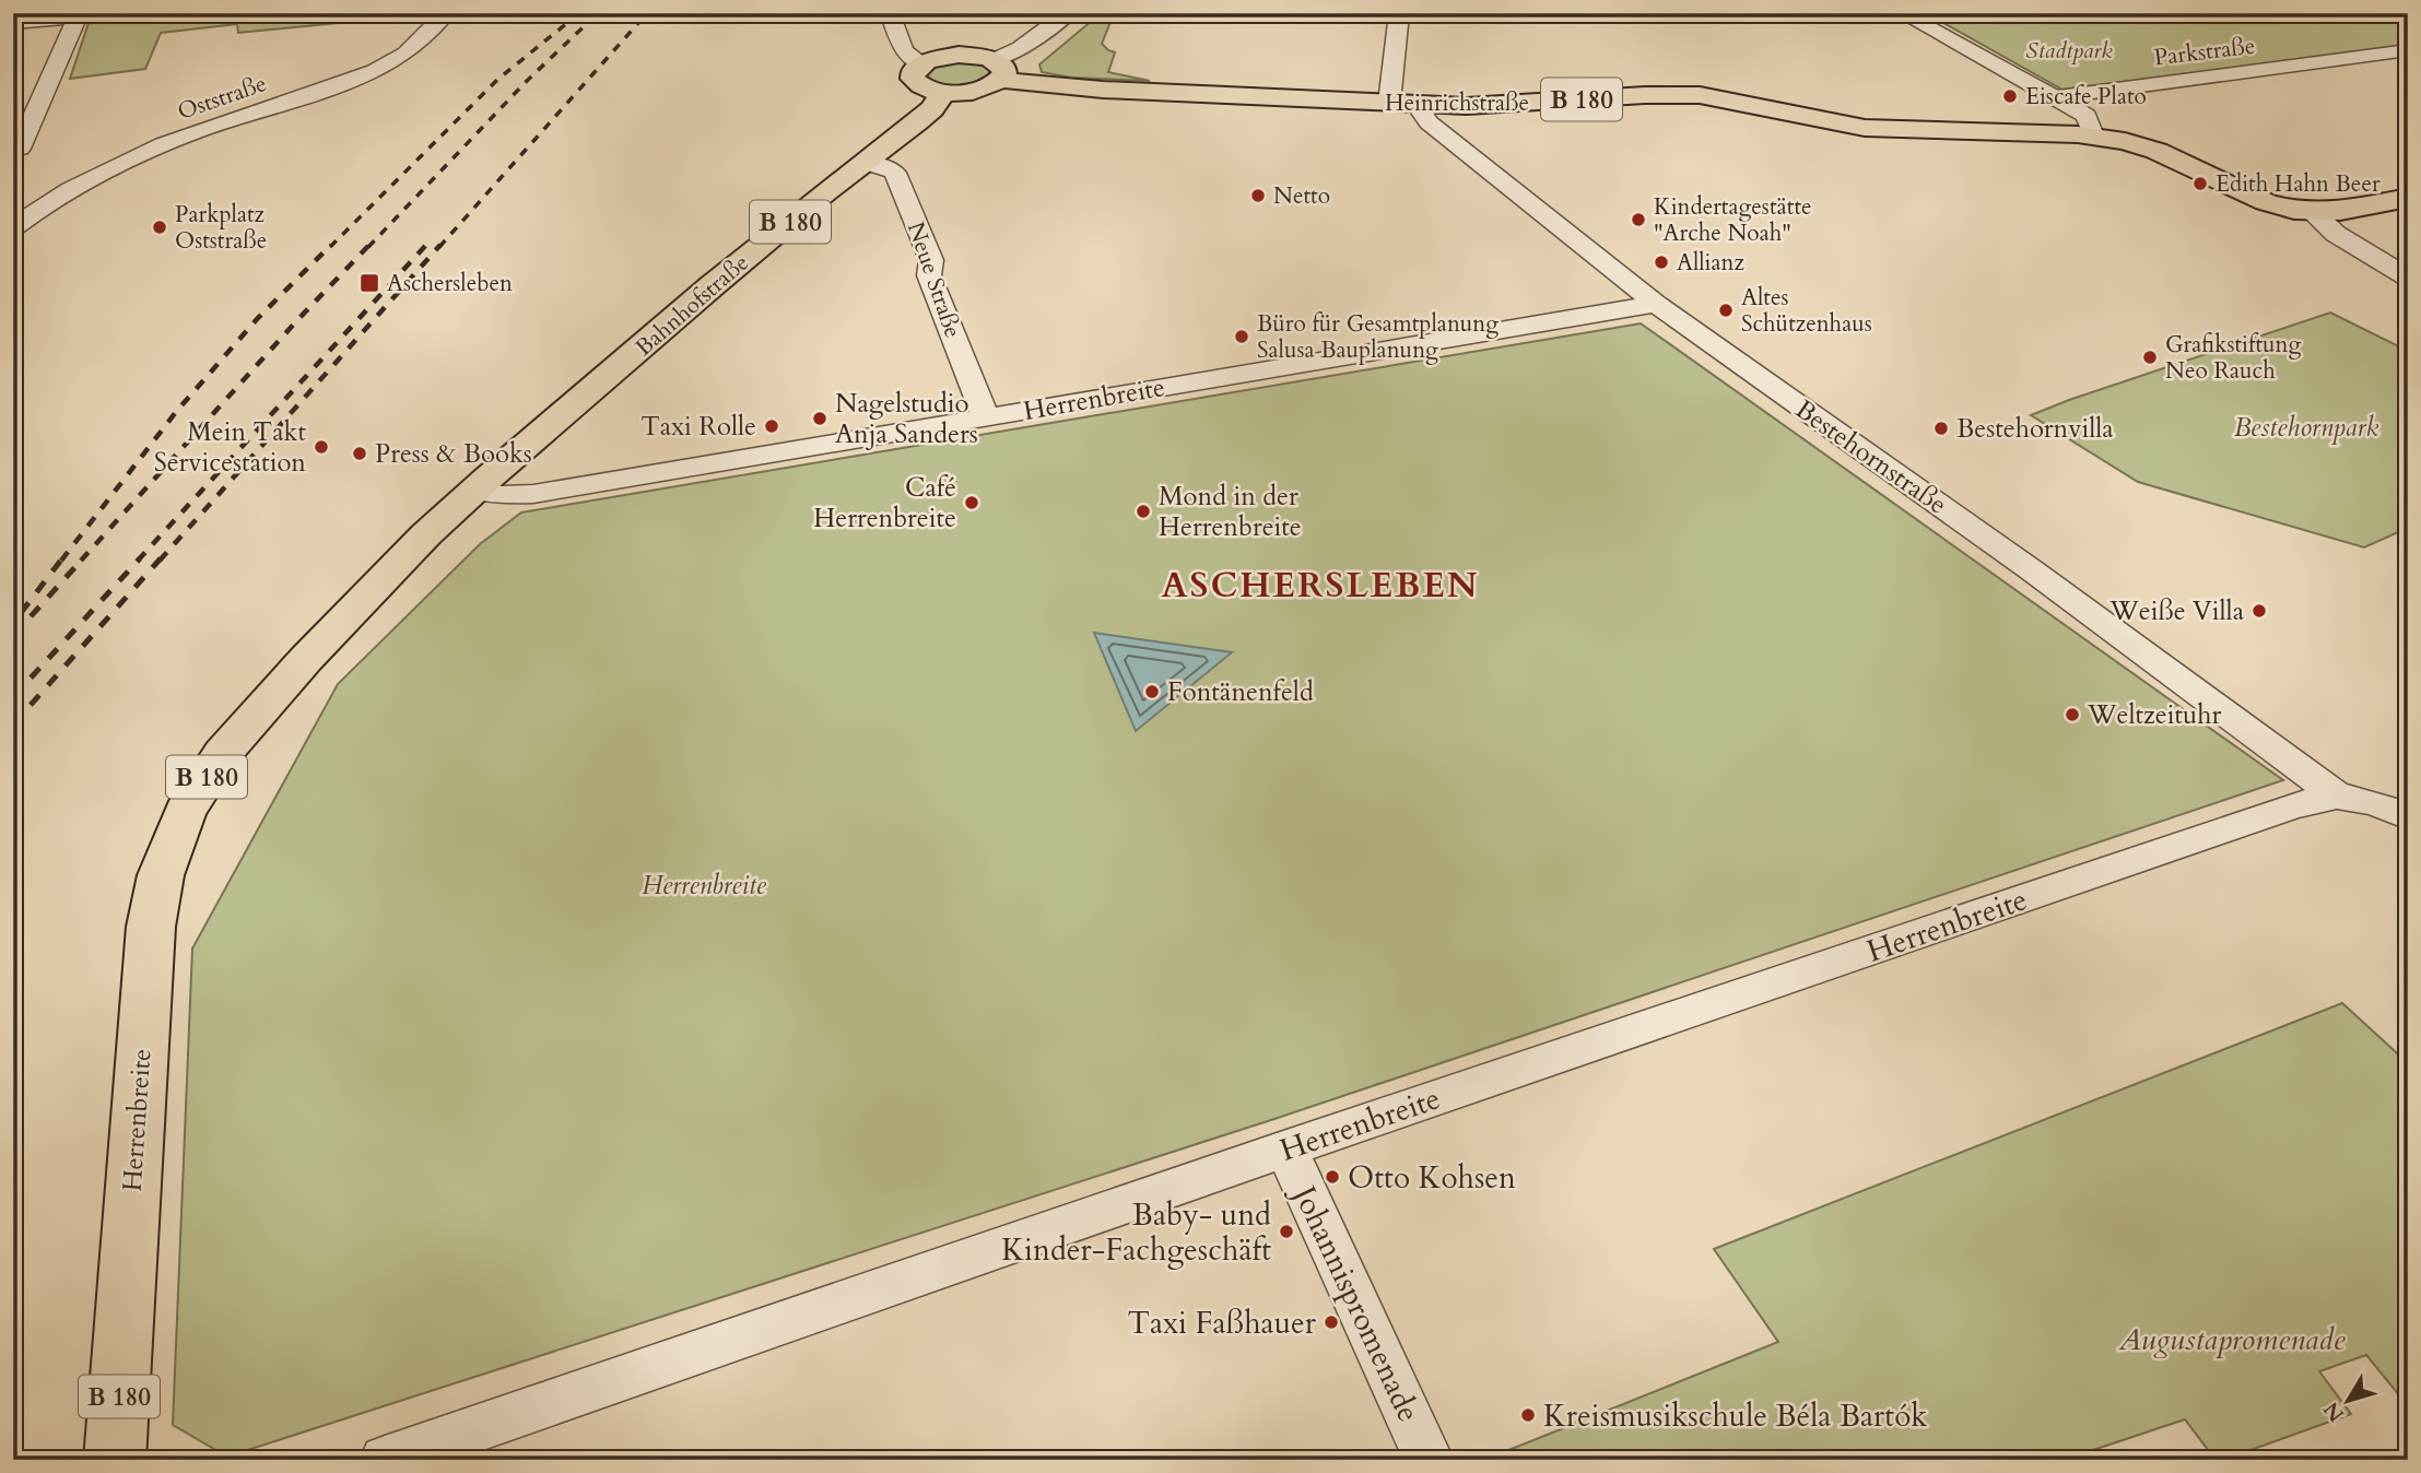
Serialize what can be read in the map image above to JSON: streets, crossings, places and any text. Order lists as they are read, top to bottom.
{
  "streets": {
    "main road": [
      "B 180",
      "Heinrichstraße",
      "Bahnhofstraße",
      "Herrenbreite"
    ],
    "street": [
      "Parkstraße",
      "Oststraße",
      "Neue Straße",
      "Bestehornstraße",
      "Johannispromenade"
    ]
  },
  "crossings": [
    ["B 180", "Heinrichstraße"],
    ["Heinrichstraße", "Bestehornstraße"],
    ["Neue Straße", "Bahnhofstraße"],
    ["Neue Straße", "Herrenbreite"],
    ["Bahnhofstraße", "Herrenbreite"],
    ["Herrenbreite", "Bestehornstraße"],
    ["Herrenbreite", "Johannispromenade"]
  ],
  "districts": ["ASCHERSLEBEN"],
  "parks": [
    "Stadtpark",
    "Bestehornpark",
    "Herrenbreite",
    "Augustapromenade"
  ],
  "places": {
    "other": [
      "Eiscafe Plato",
      "Edith Hahn Beer",
      "Netto",
      "Kindertagestätte \"Arche Noah\"",
      "Parkplatz Oststraße",
      "Allianz",
      "Altes Schützenhaus",
      "Büro für Gesamtplanung Salusa Bauplanung",
      "Grafikstiftung Neo Rauch",
      "Nagelstudio Anja Sanders",
      "Taxi Rolle",
      "Bestehornvilla",
      "Mein Takt Servicestation",
      "Press & Books",
      "Café Herrenbreite",
      "Mond in der Herrenbreite",
      "Weiße Villa",
      "Fontänenfeld",
      "Weltzeituhr",
      "Otto Kohsen",
      "Baby- und Kinder-Fachgeschäft",
      "Taxi Faßhauer",
      "Kreismusikschule Béla Bartók"
    ],
    "transit": ["Aschersleben"]
  },
  "north": "bottom left"
}
